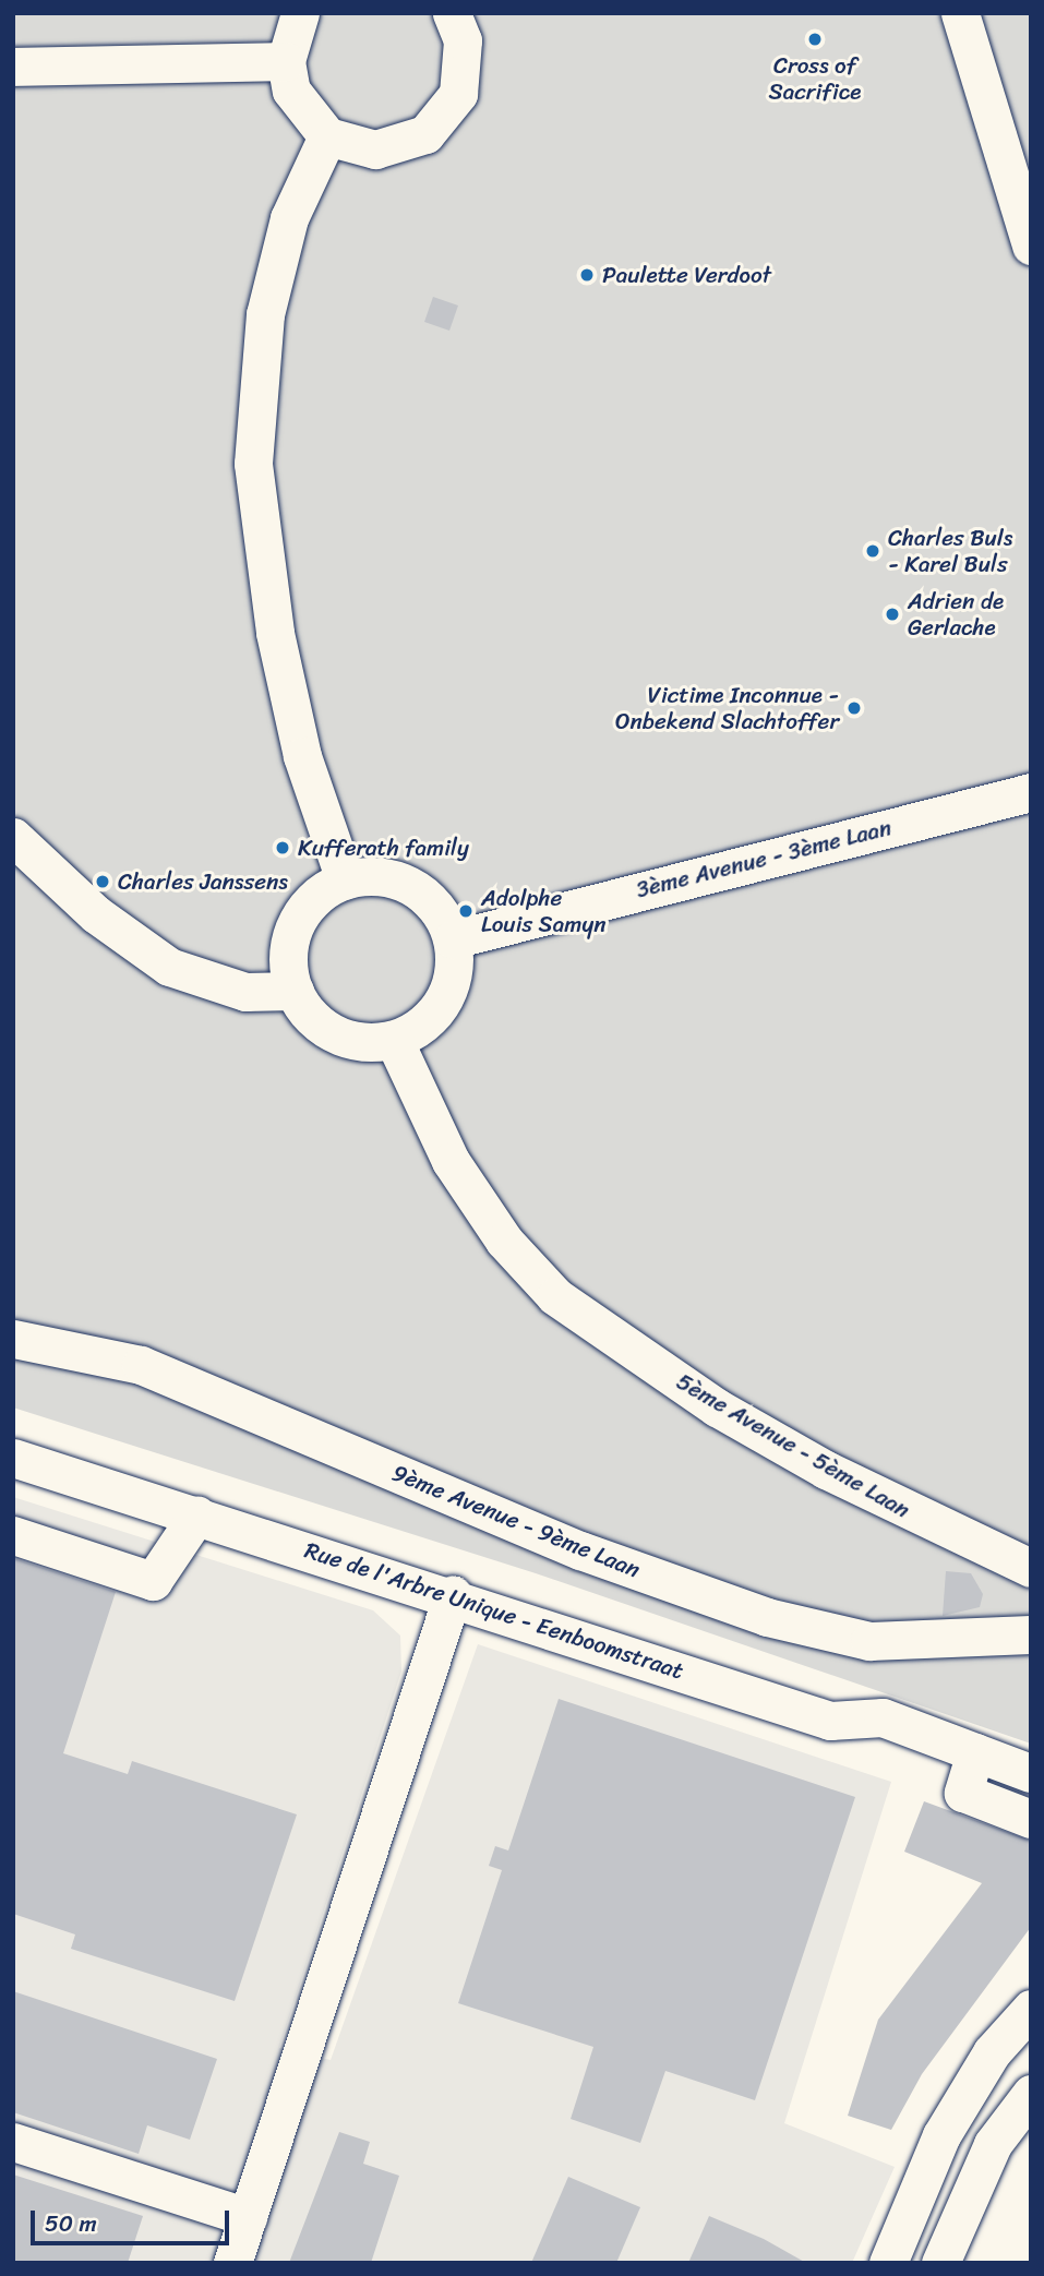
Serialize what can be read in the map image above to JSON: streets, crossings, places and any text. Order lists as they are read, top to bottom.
{
  "streets": {
    "street": [
      "3ème Avenue - 3ème Laan",
      "5ème Avenue - 5ème Laan",
      "9ème Avenue - 9ème Laan",
      "Rue de l'Arbre Unique - Eenboomstraat"
    ]
  },
  "crossings": [
    ["3ème Avenue - 3ème Laan", "5ème Avenue - 5ème Laan"]
  ],
  "places": [
    "Cross of Sacrifice",
    "Paulette Verdoot",
    "Charles Buls - Karel Buls",
    "Adrien de Gerlache",
    "Victime Inconnue - Onbekend Slachtoffer",
    "Kufferath family",
    "Charles Janssens",
    "Adolphe Louis Samyn"
  ],
  "scale_bar": "50 m"
}
